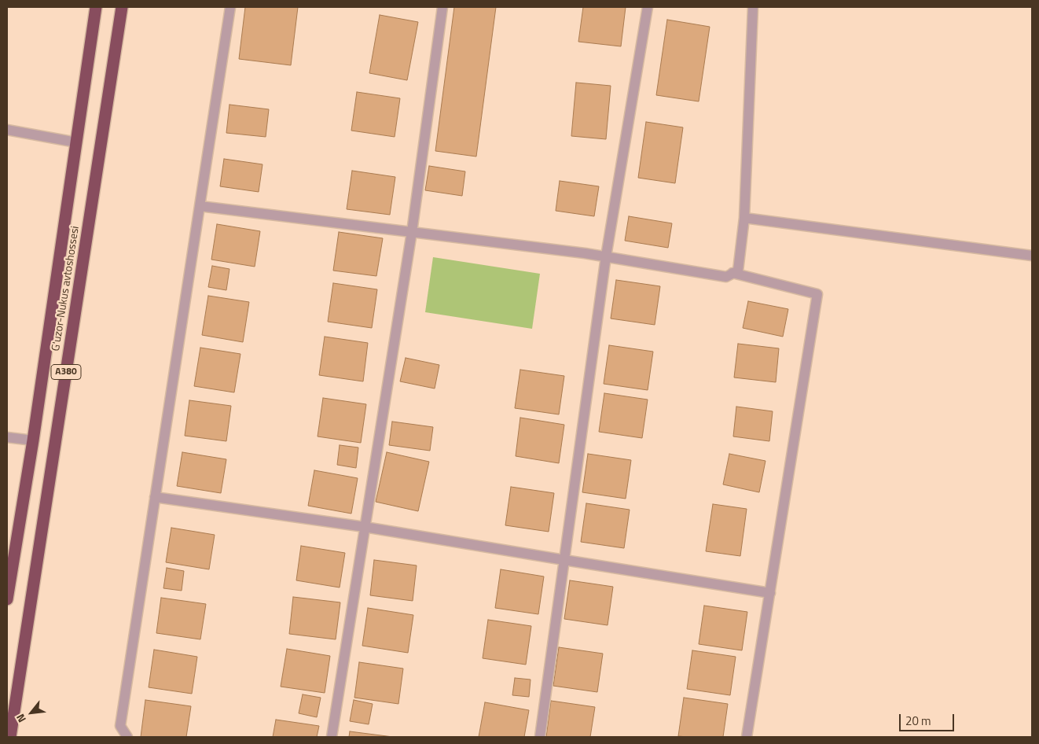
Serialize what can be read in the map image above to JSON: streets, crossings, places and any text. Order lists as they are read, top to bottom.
{
  "streets": {
    "highway": ["G'uzor-Nukus avtoshossesi", "A380"]
  },
  "scale_bar": "20 m",
  "north": "bottom left"
}
